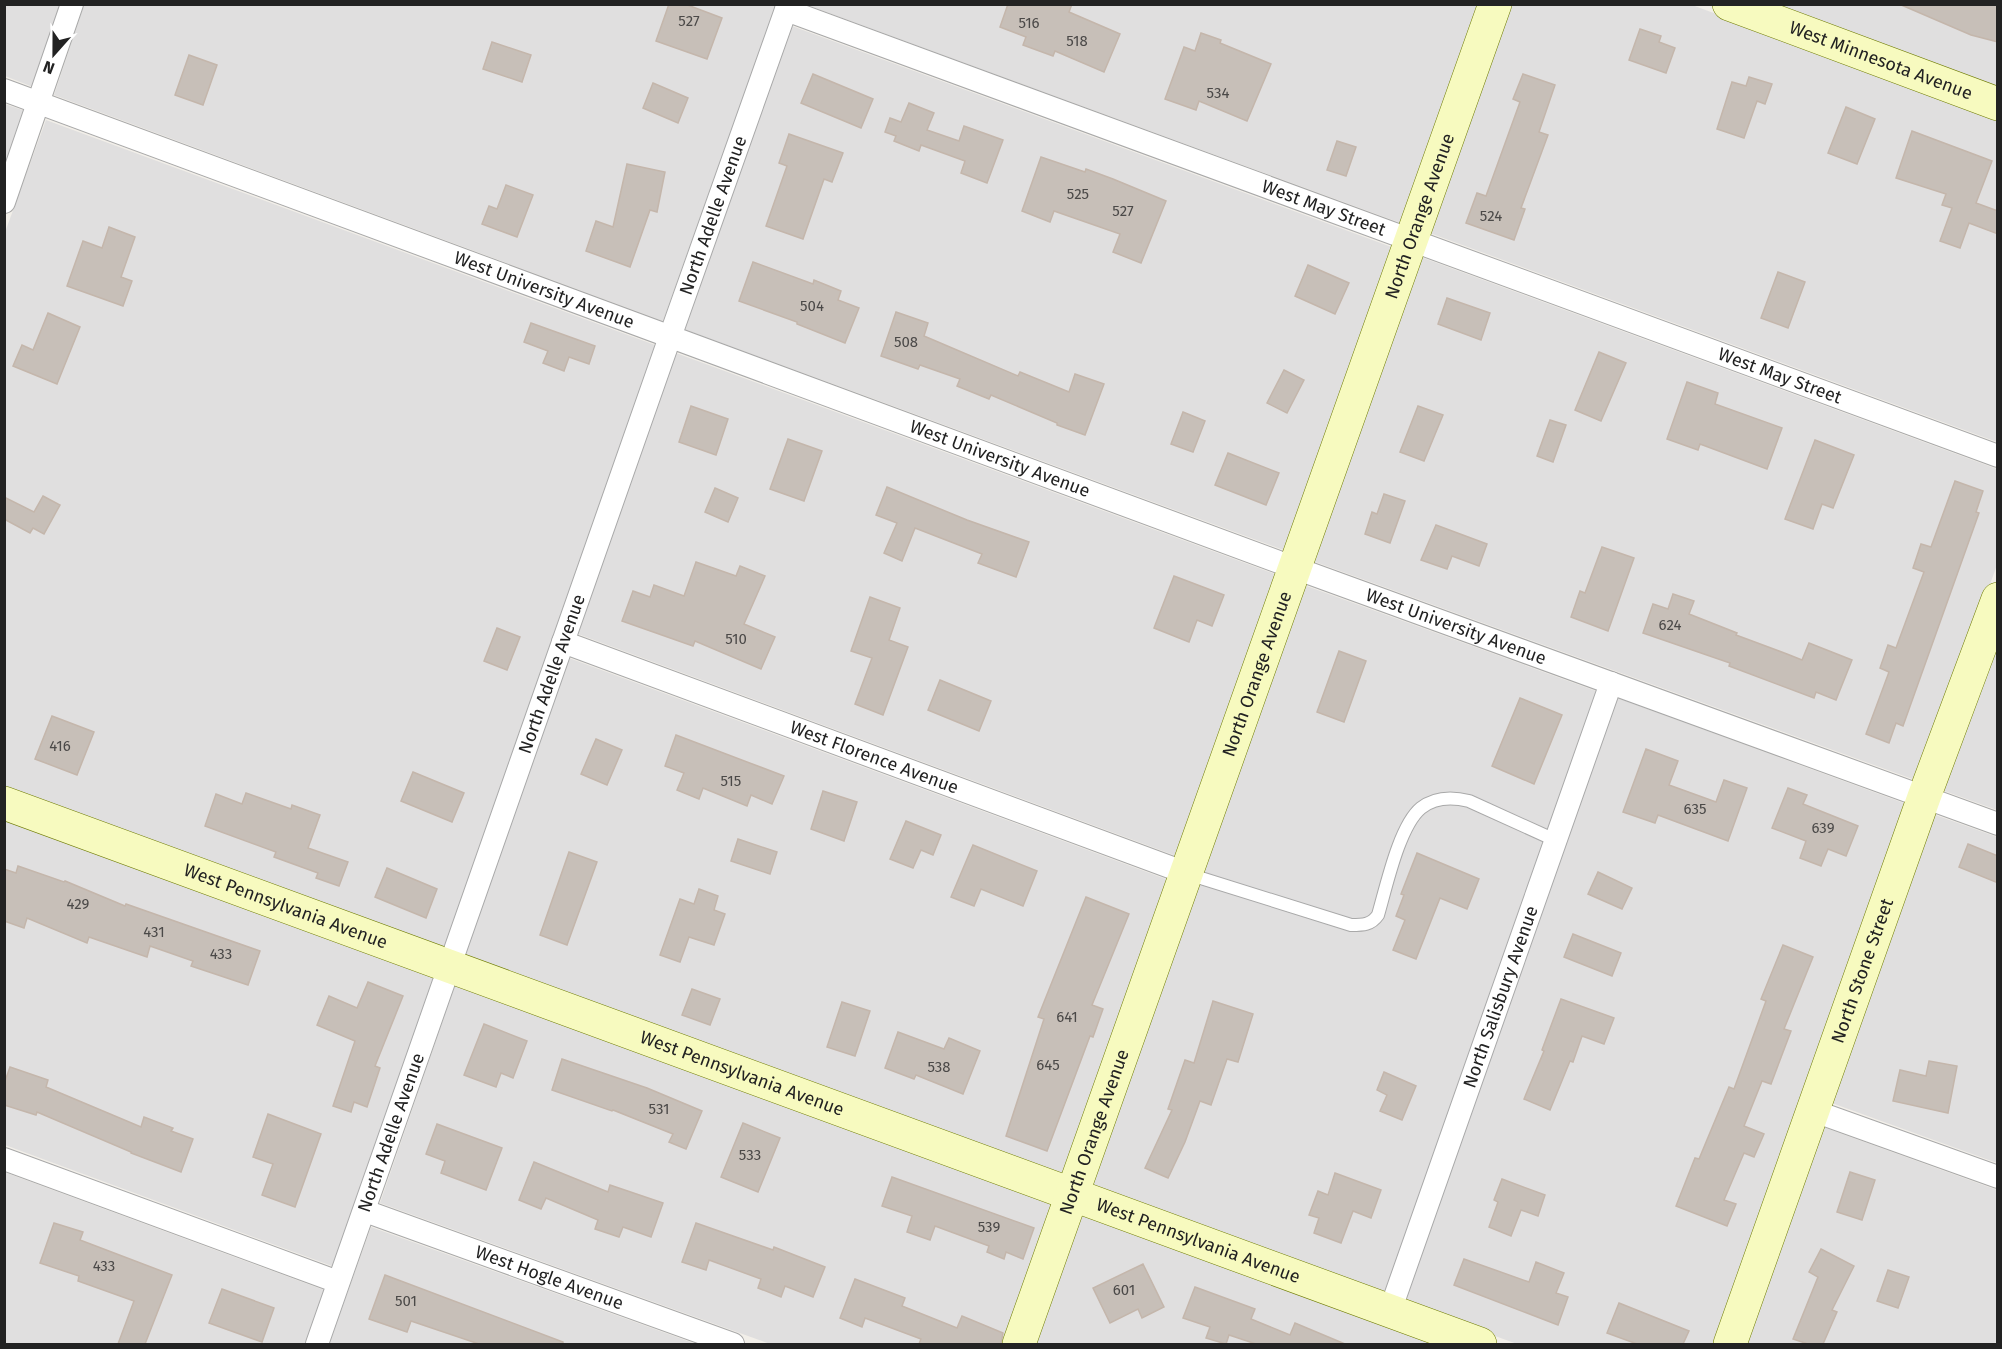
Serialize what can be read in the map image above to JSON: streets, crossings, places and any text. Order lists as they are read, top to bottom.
{
  "streets": {
    "street": [
      "West Minnesota Avenue",
      "West May Street",
      "North Adelle Avenue",
      "North Orange Avenue",
      "West University Avenue",
      "West Florence Avenue",
      "West Pennsylvania Avenue",
      "North Stone Street",
      "North Salisbury Avenue",
      "West Hogle Avenue"
    ]
  },
  "crossings": [
    ["West May Street", "North Adelle Avenue"],
    ["West May Street", "North Orange Avenue"],
    ["North Adelle Avenue", "West University Avenue"],
    ["North Adelle Avenue", "West Florence Avenue"],
    ["North Adelle Avenue", "West Pennsylvania Avenue"],
    ["North Adelle Avenue", "West Hogle Avenue"],
    ["North Orange Avenue", "West University Avenue"],
    ["North Orange Avenue", "West Florence Avenue"],
    ["North Orange Avenue", "West Pennsylvania Avenue"],
    ["West University Avenue", "North Stone Street"],
    ["West University Avenue", "North Salisbury Avenue"],
    ["West Pennsylvania Avenue", "North Salisbury Avenue"]
  ],
  "house_numbers": [
    "527",
    "516",
    "518",
    "534",
    "525",
    "527",
    "524",
    "504",
    "508",
    "624",
    "510",
    "416",
    "515",
    "635",
    "639",
    "429",
    "431",
    "433",
    "641",
    "645",
    "538",
    "531",
    "533",
    "539",
    "433",
    "601",
    "501"
  ],
  "north": "bottom"
}
